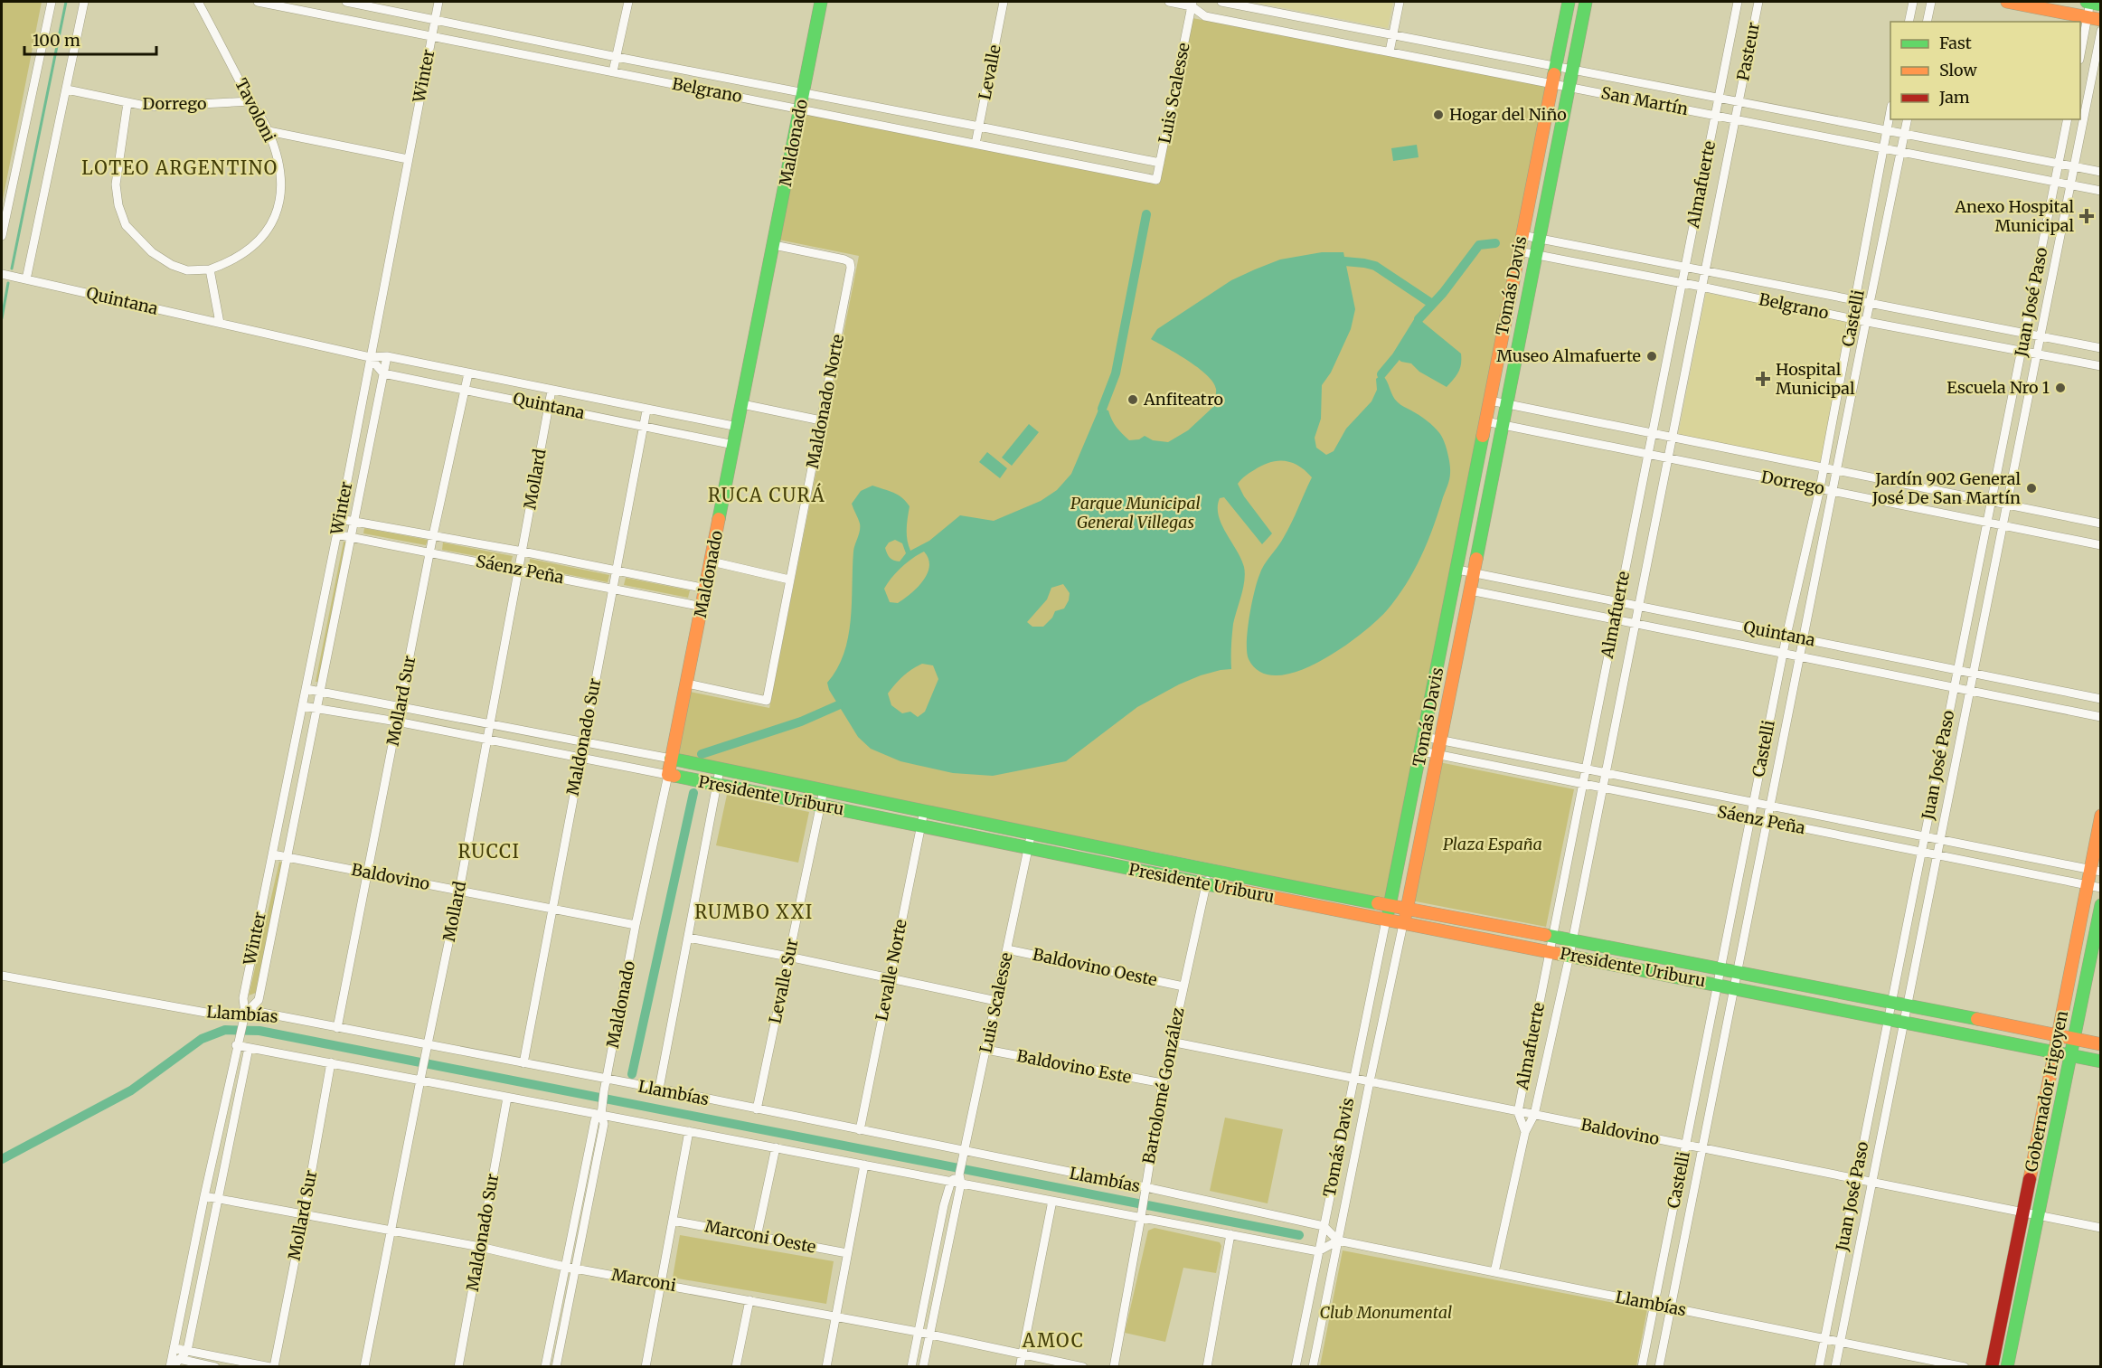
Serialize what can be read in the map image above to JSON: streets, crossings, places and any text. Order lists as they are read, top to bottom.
{
  "streets": {
    "street": [
      "Pasteur",
      "Levalle",
      "Winter",
      "Belgrano",
      "Luis Scalesse",
      "San Martín",
      "Dorrego",
      "Tavoloni",
      "Maldonado",
      "Almafuerte",
      "Tomás Davis",
      "Quintana",
      "Juan José Paso",
      "Castelli",
      "Maldonado Norte",
      "Mollard",
      "Sáenz Peña",
      "Mollard Sur",
      "Maldonado Sur",
      "Presidente Uriburu",
      "Baldovino",
      "Baldovino Oeste",
      "Levalle Norte",
      "Levalle Sur",
      "Llambías",
      "Baldovino Este",
      "Bartolomé González",
      "Gobernador Irigoyen",
      "Marconi Oeste",
      "Marconi"
    ]
  },
  "crossings": [
    ["Pasteur", "San Martín"],
    ["Pasteur", "Almafuerte"],
    ["Levalle", "Belgrano"],
    ["Winter", "Belgrano"],
    ["Winter", "Quintana"],
    ["Winter", "Sáenz Peña"],
    ["Winter", "Presidente Uriburu"],
    ["Winter", "Baldovino"],
    ["Winter", "Llambías"],
    ["Winter", "Marconi"],
    ["Belgrano", "Luis Scalesse"],
    ["Belgrano", "Maldonado"],
    ["Belgrano", "Almafuerte"],
    ["Belgrano", "Tomás Davis"],
    ["Belgrano", "Juan José Paso"],
    ["Belgrano", "Castelli"],
    ["Luis Scalesse", "San Martín"],
    ["Luis Scalesse", "Presidente Uriburu"],
    ["Luis Scalesse", "Baldovino Oeste"],
    ["Luis Scalesse", "Llambías"],
    ["Luis Scalesse", "Baldovino Este"],
    ["Luis Scalesse", "Marconi"],
    ["San Martín", "Almafuerte"],
    ["San Martín", "Tomás Davis"],
    ["San Martín", "Juan José Paso"],
    ["San Martín", "Castelli"],
    ["Dorrego", "Tavoloni"],
    ["Dorrego", "Almafuerte"],
    ["Dorrego", "Tomás Davis"],
    ["Dorrego", "Juan José Paso"],
    ["Dorrego", "Castelli"],
    ["Maldonado", "Quintana"],
    ["Maldonado", "Maldonado Norte"],
    ["Maldonado", "Sáenz Peña"],
    ["Maldonado", "Presidente Uriburu"],
    ["Maldonado", "Baldovino"],
    ["Maldonado", "Llambías"],
    ["Maldonado", "Marconi"],
    ["Almafuerte", "Quintana"],
    ["Almafuerte", "Sáenz Peña"],
    ["Almafuerte", "Presidente Uriburu"],
    ["Almafuerte", "Baldovino"],
    ["Almafuerte", "Llambías"],
    ["Tomás Davis", "Quintana"],
    ["Tomás Davis", "Sáenz Peña"],
    ["Tomás Davis", "Presidente Uriburu"],
    ["Tomás Davis", "Baldovino"],
    ["Tomás Davis", "Llambías"],
    ["Quintana", "Juan José Paso"],
    ["Quintana", "Castelli"],
    ["Quintana", "Mollard"],
    ["Quintana", "Mollard Sur"],
    ["Quintana", "Maldonado Sur"],
    ["Juan José Paso", "Sáenz Peña"],
    ["Juan José Paso", "Presidente Uriburu"],
    ["Juan José Paso", "Baldovino"],
    ["Juan José Paso", "Llambías"],
    ["Castelli", "Sáenz Peña"],
    ["Castelli", "Presidente Uriburu"],
    ["Castelli", "Baldovino"],
    ["Castelli", "Llambías"],
    ["Mollard", "Sáenz Peña"],
    ["Mollard", "Presidente Uriburu"],
    ["Mollard", "Baldovino"],
    ["Mollard", "Llambías"],
    ["Mollard", "Marconi"],
    ["Sáenz Peña", "Mollard Sur"],
    ["Sáenz Peña", "Maldonado Sur"],
    ["Sáenz Peña", "Gobernador Irigoyen"],
    ["Mollard Sur", "Presidente Uriburu"],
    ["Mollard Sur", "Baldovino"],
    ["Mollard Sur", "Llambías"],
    ["Mollard Sur", "Marconi"],
    ["Maldonado Sur", "Presidente Uriburu"],
    ["Maldonado Sur", "Baldovino"],
    ["Maldonado Sur", "Llambías"],
    ["Maldonado Sur", "Marconi"],
    ["Presidente Uriburu", "Levalle Norte"],
    ["Presidente Uriburu", "Levalle Sur"],
    ["Presidente Uriburu", "Bartolomé González"],
    ["Presidente Uriburu", "Gobernador Irigoyen"],
    ["Baldovino", "Bartolomé González"],
    ["Baldovino", "Gobernador Irigoyen"],
    ["Baldovino Oeste", "Bartolomé González"],
    ["Levalle Norte", "Llambías"],
    ["Levalle Sur", "Llambías"],
    ["Llambías", "Bartolomé González"],
    ["Baldovino Este", "Bartolomé González"]
  ],
  "districts": [
    "LOTEO ARGENTINO",
    "RUCA CURÁ",
    "RUCCI",
    "RUMBO XXI",
    "AMOC"
  ],
  "parks": ["Parque Municipal General Villegas", "Plaza España", "Club Monumental"],
  "places": {
    "other": [
      "Hogar del Niño",
      "Museo Almafuerte",
      "Escuela Nro 1",
      "Anfiteatro",
      "Jardín 902 General José De San Martín"
    ],
    "health": ["Anexo Hospital Municipal", "Hospital Municipal"]
  },
  "legend": ["Fast", "Slow", "Jam"],
  "scale_bar": "100 m"
}
